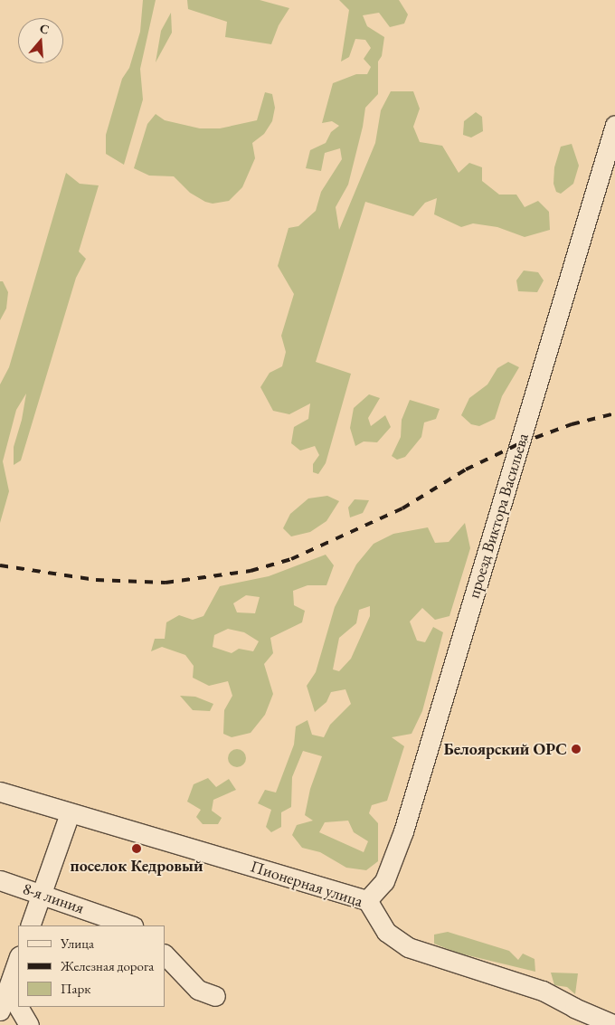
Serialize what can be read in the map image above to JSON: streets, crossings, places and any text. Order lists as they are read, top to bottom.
{
  "streets": {
    "street": ["проезд Виктора Васильева", "Пионерная улица", "8-я линия"]
  },
  "crossings": [
    ["проезд Виктора Васильева", "Пионерная улица"]
  ],
  "places": ["Белоярский ОРС", "поселок Кедровый"],
  "legend": ["Улица", "Железная дорога", "Парк"],
  "north": "top"
}
